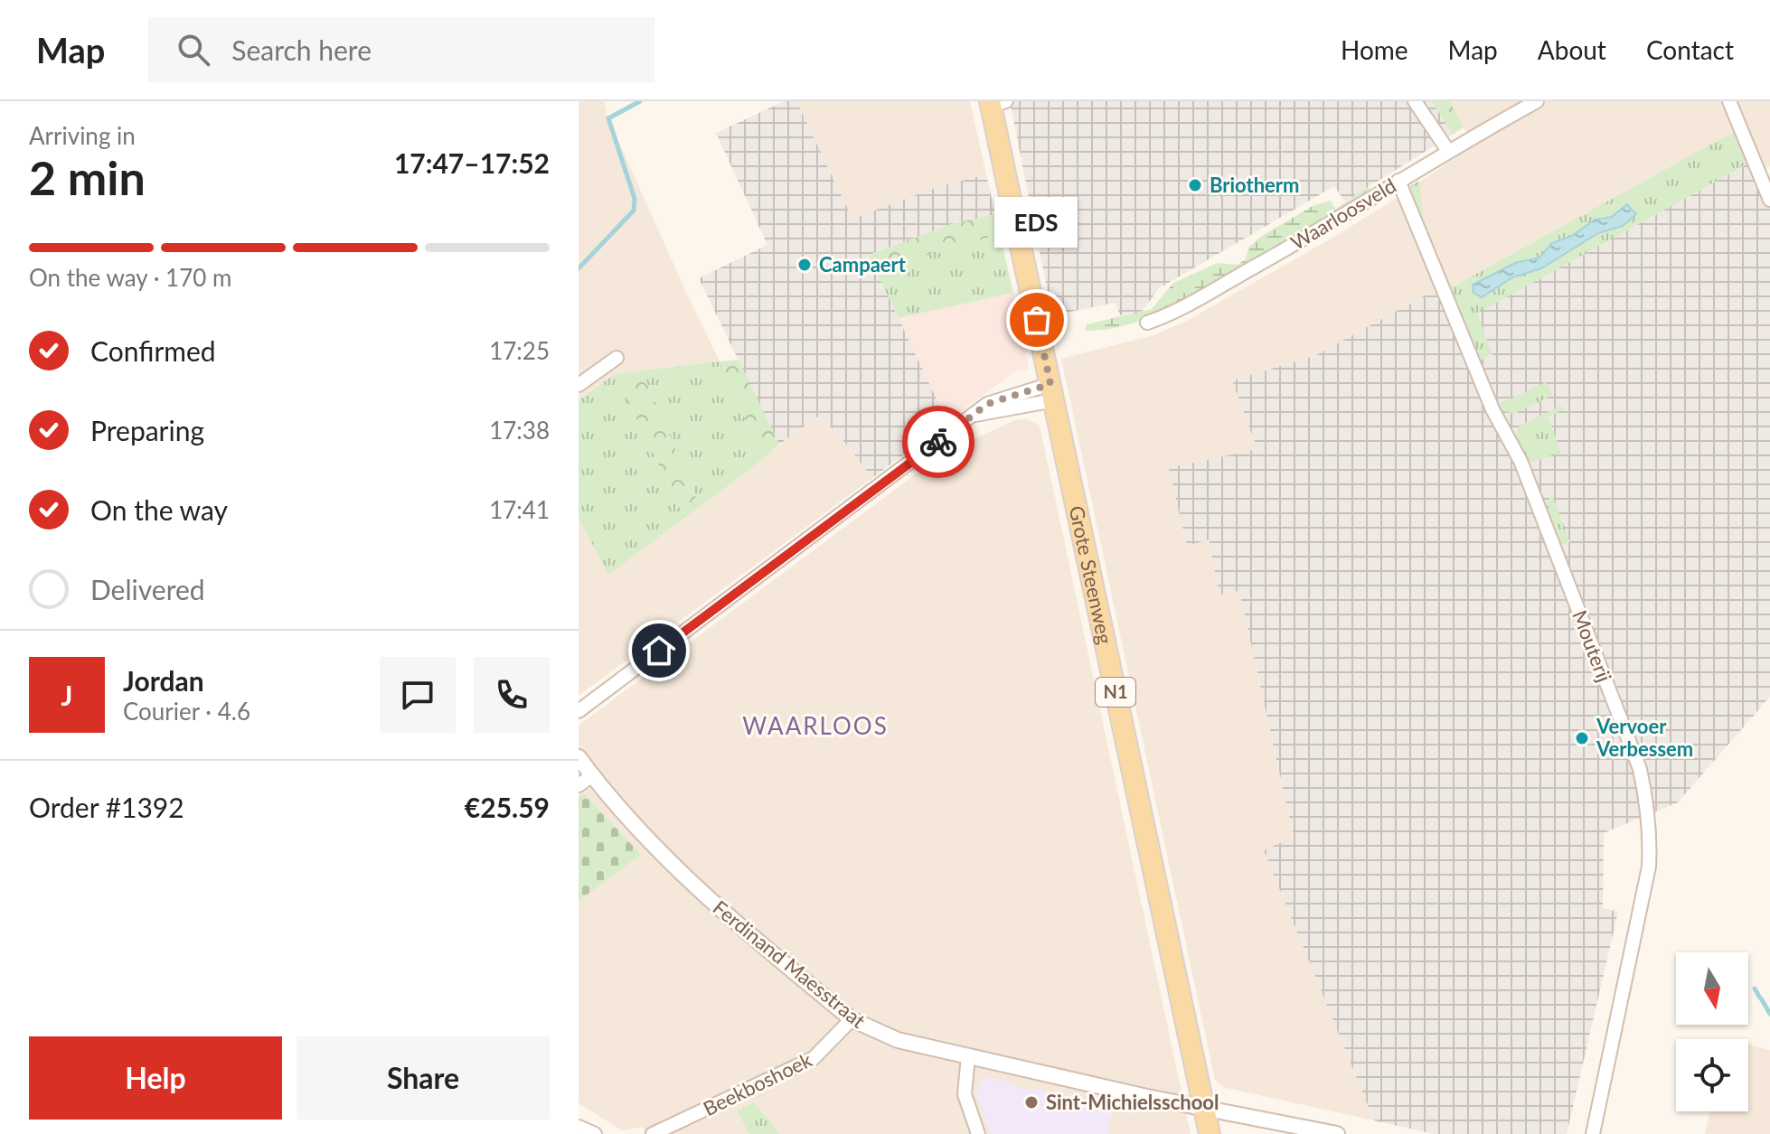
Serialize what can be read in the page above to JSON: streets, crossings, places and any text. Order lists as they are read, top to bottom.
{
  "streets": {
    "main road": ["Grote Steenweg", "N1"],
    "street": [
      "Waarloosveld",
      "Mouterij",
      "Ferdinand Maesstraat",
      "Beekboshoek"
    ]
  },
  "crossings": [
    ["Waarloosveld", "Mouterij"],
    ["Grote Steenweg", "Ferdinand Maesstraat"],
    ["Ferdinand Maesstraat", "Beekboshoek"]
  ],
  "districts": ["WAARLOOS"],
  "places": [
    "Briotherm",
    "Campaert",
    "EDS",
    "Vervoer Verbessem",
    "Sint-Michielsschool"
  ],
  "north": "bottom",
  "page": {
    "header": "Map",
    "search": "Search here",
    "nav": [
      "Home",
      "Map",
      "About",
      "Contact"
    ],
    "heading": ["2 min", "Arriving in", "17:47–17:52"],
    "panel": [
      "Jordan",
      "Courier · 4.6",
      "Order #1392",
      "€25.59"
    ],
    "bubble": "EDS",
    "bar": "On the way · 170 m",
    "list": [
      ["Confirmed", "17:25"],
      ["Preparing", "17:38"],
      ["On the way", "17:41"],
      "Delivered"
    ],
    "round": "J",
    "buttons": ["Help", "Share"]
  }
}
